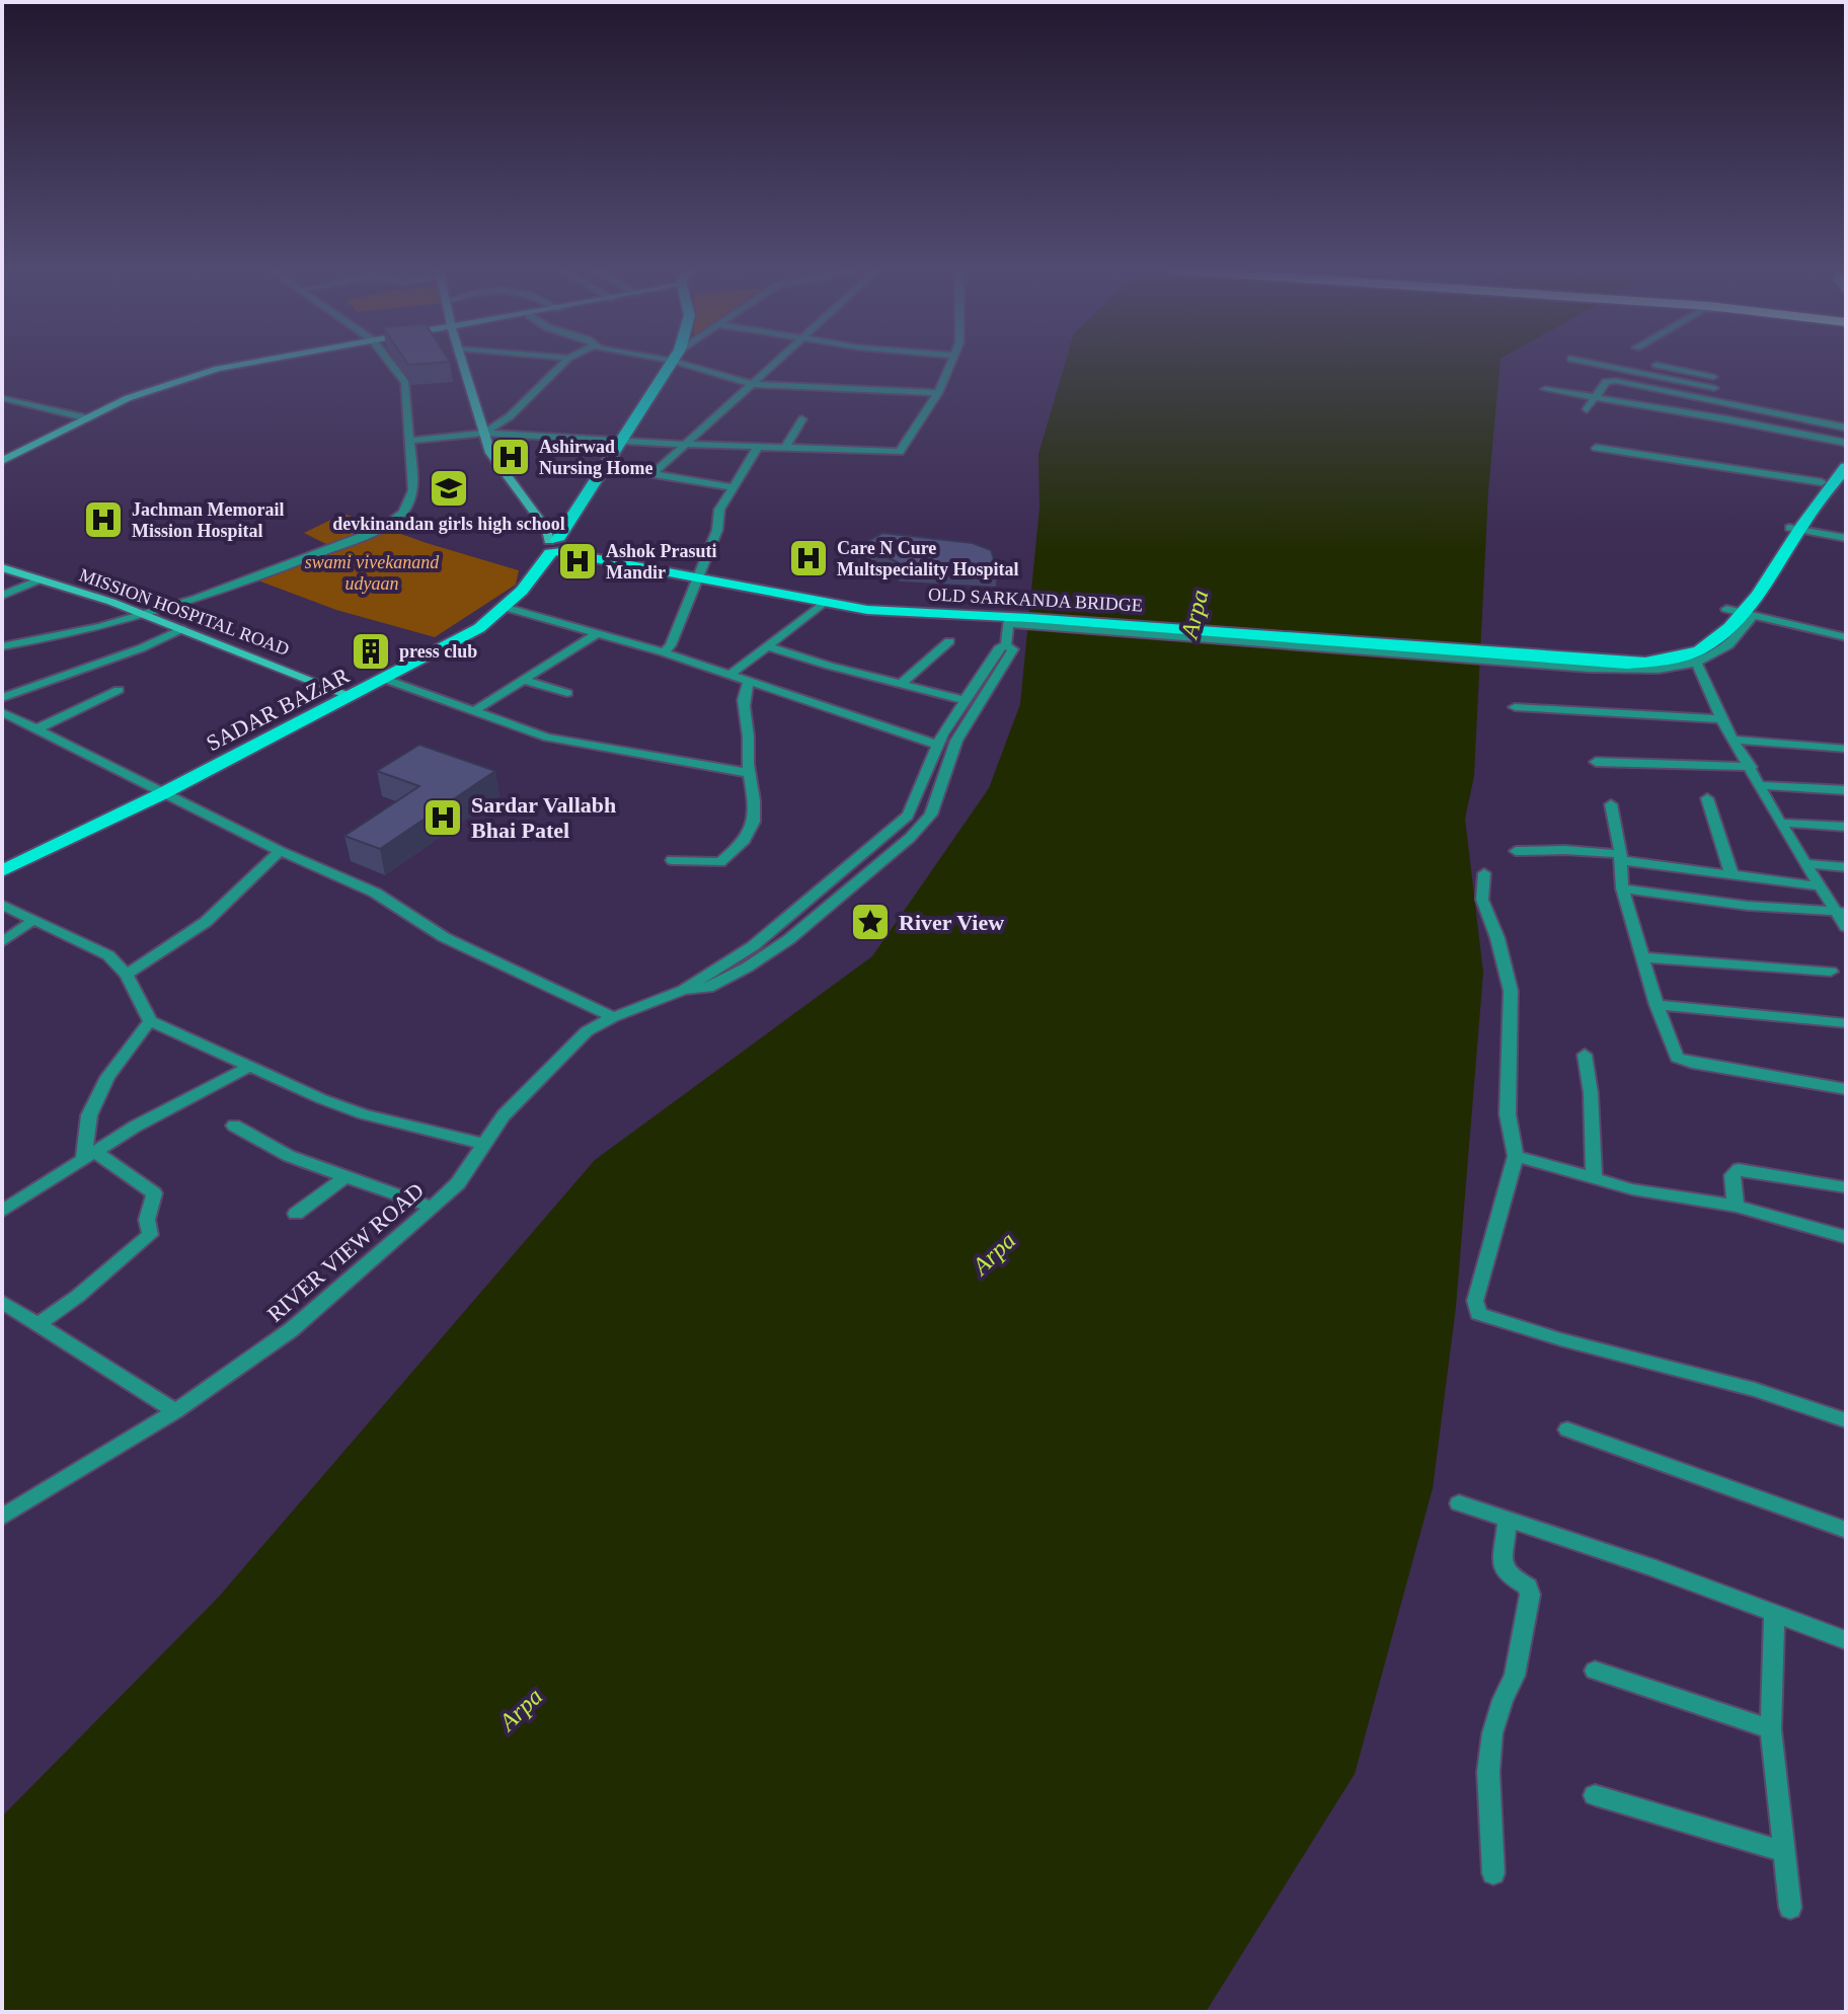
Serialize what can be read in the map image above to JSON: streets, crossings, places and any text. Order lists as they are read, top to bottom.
{
  "streets": {
    "main road": ["OLD SARKANDA BRIDGE", "SADAR BAZAR"],
    "street": ["MISSION HOSPITAL ROAD", "RIVER VIEW ROAD"]
  },
  "crossings": [
    ["OLD SARKANDA BRIDGE", "SADAR BAZAR"],
    ["OLD SARKANDA BRIDGE", "RIVER VIEW ROAD"],
    ["MISSION HOSPITAL ROAD", "SADAR BAZAR"]
  ],
  "water": ["Arpa"],
  "parks": ["swami vivekanand udyaan"],
  "places": {
    "hospital": [
      "Ashirwad Nursing Home",
      "Jachman Memorail Mission Hospital",
      "Care N Cure Multspeciality Hospital",
      "Ashok Prasuti Mandir",
      "Sardar Vallabh Bhai Patel"
    ],
    "school or university": ["devkinandan girls high school"],
    "building": ["press club"],
    "place": ["River View"]
  }
}
